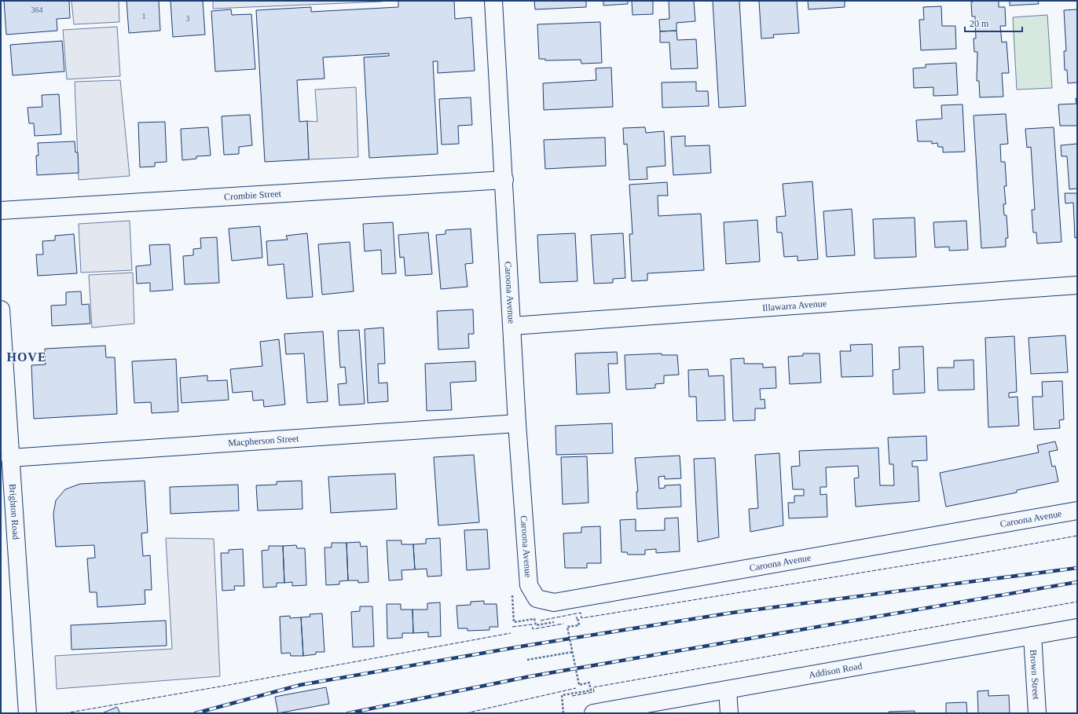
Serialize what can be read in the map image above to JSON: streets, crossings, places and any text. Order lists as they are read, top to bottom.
{
  "streets": {
    "street": [
      "Crombie Street",
      "Caroona Avenue",
      "Illawarra Avenue",
      "Macpherson Street",
      "Brighton Road",
      "Addison Road",
      "Brown Street"
    ]
  },
  "crossings": [
    ["Crombie Street", "Caroona Avenue"],
    ["Caroona Avenue", "Illawarra Avenue"],
    ["Caroona Avenue", "Macpherson Street"],
    ["Macpherson Street", "Brighton Road"],
    ["Addison Road", "Brown Street"]
  ],
  "districts": ["HOVE"],
  "house_numbers": ["364", "1", "3"],
  "scale_bar": "20 m"
}
